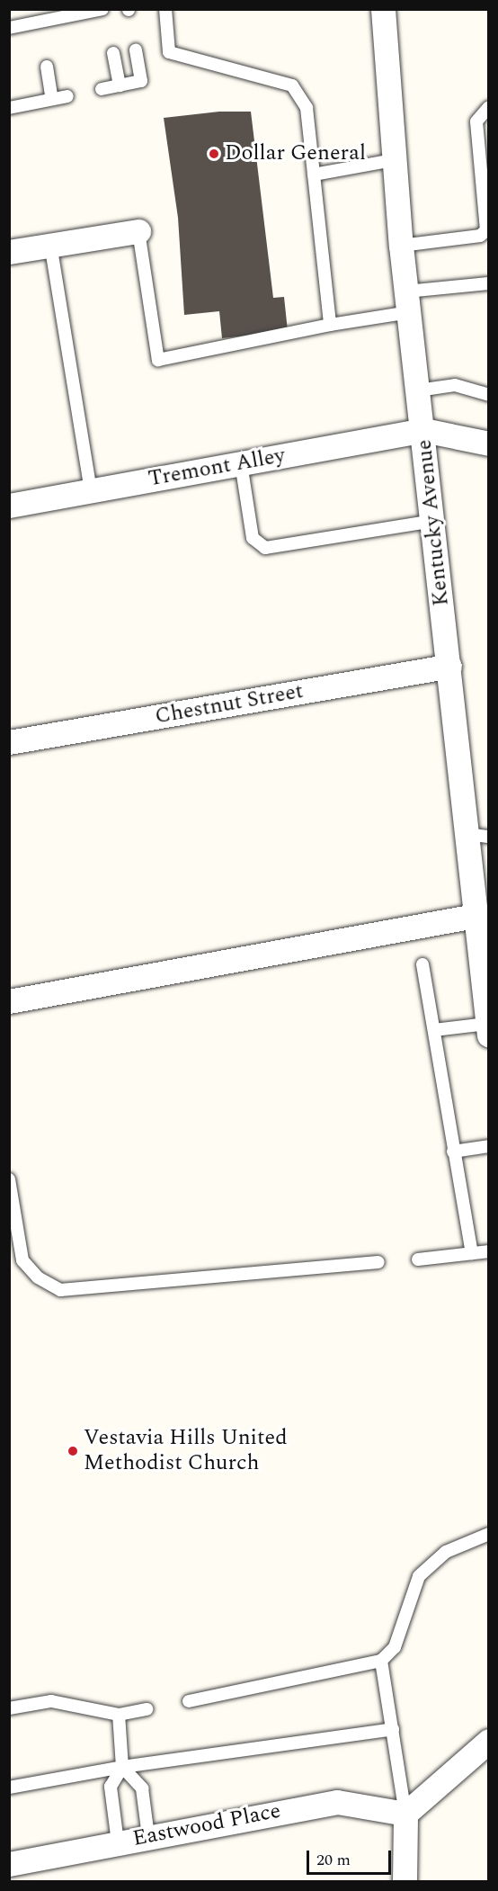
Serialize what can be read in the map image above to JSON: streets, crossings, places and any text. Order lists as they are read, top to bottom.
{
  "streets": {
    "street": [
      "Tremont Alley",
      "Kentucky Avenue",
      "Chestnut Street",
      "Eastwood Place"
    ]
  },
  "crossings": [
    ["Tremont Alley", "Kentucky Avenue"],
    ["Kentucky Avenue", "Chestnut Street"]
  ],
  "places": ["Dollar General", "Vestavia Hills United Methodist Church"],
  "scale_bar": "20 m"
}
